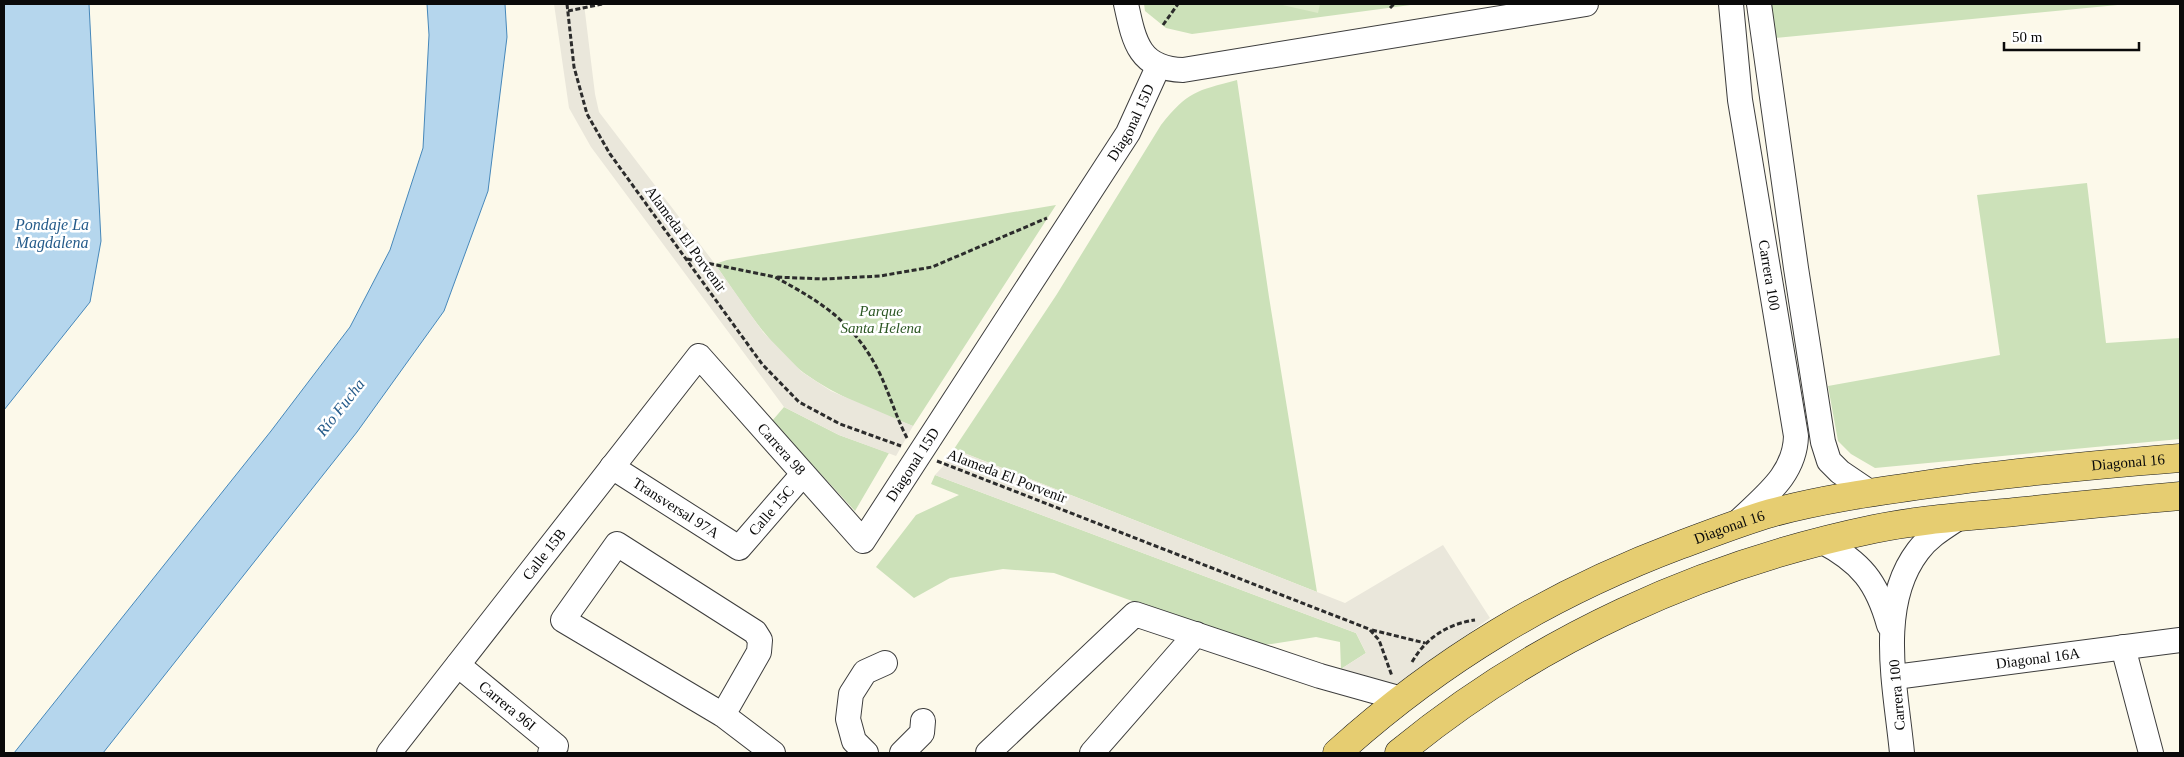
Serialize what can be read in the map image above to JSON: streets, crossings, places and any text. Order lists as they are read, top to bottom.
{
  "streets": {
    "main road": ["Diagonal 16"],
    "street": [
      "Diagonal 15D",
      "Carrera 100",
      "Carrera 98",
      "Transversal 97A",
      "Calle 15C",
      "Calle 15B",
      "Diagonal 16A",
      "Carrera 96I"
    ],
    "path": ["Alameda El Porvenir"]
  },
  "crossings": [
    ["Diagonal 15D", "Alameda El Porvenir"],
    ["Diagonal 15D", "Carrera 98"],
    ["Carrera 100", "Diagonal 16"],
    ["Carrera 100", "Diagonal 16A"],
    ["Carrera 98", "Calle 15C"],
    ["Carrera 98", "Calle 15B"],
    ["Transversal 97A", "Calle 15C"],
    ["Transversal 97A", "Calle 15B"],
    ["Calle 15B", "Carrera 96I"]
  ],
  "water": ["Pondaje La Magdalena", "Río Fucha"],
  "parks": ["Parque Santa Helena"],
  "scale_bar": "50 m"
}
